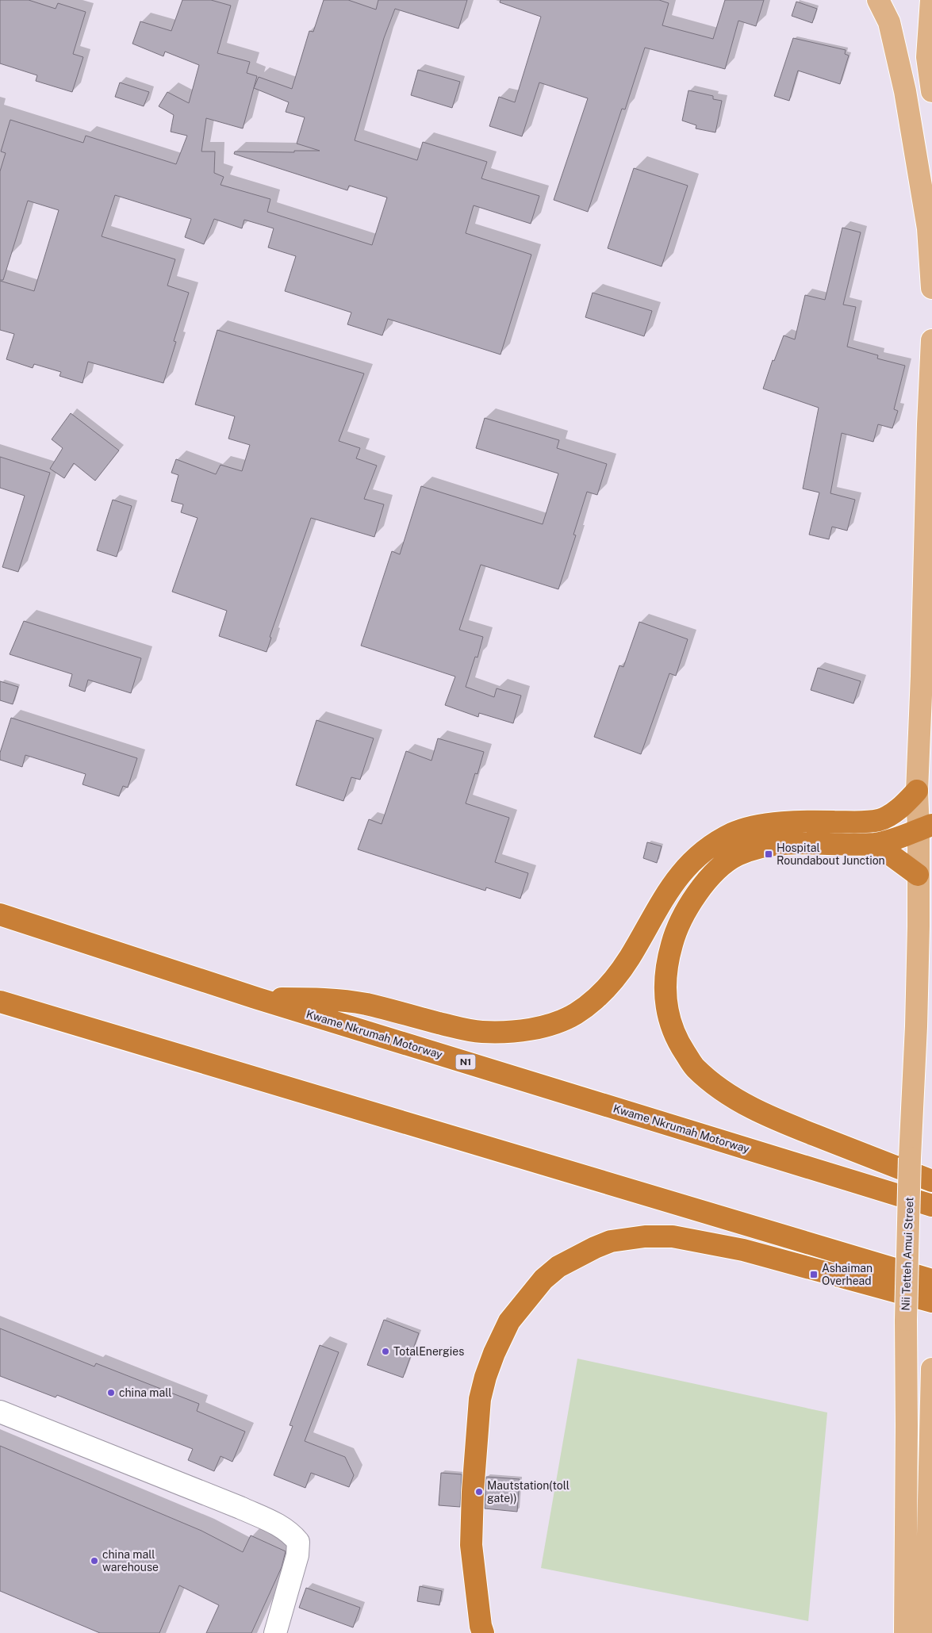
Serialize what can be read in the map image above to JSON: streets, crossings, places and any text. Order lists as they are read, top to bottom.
{
  "streets": {
    "highway": ["Kwame Nkrumah Motorway", "N1"],
    "main road": ["Nii Tetteh Amui Street"]
  },
  "places": {
    "transit": ["Hospital Roundabout Junction", "Ashaiman Overhead"],
    "other": [
      "TotalEnergies",
      "china mall",
      "Mautstation(toll gate))",
      "china mall warehouse"
    ]
  }
}
